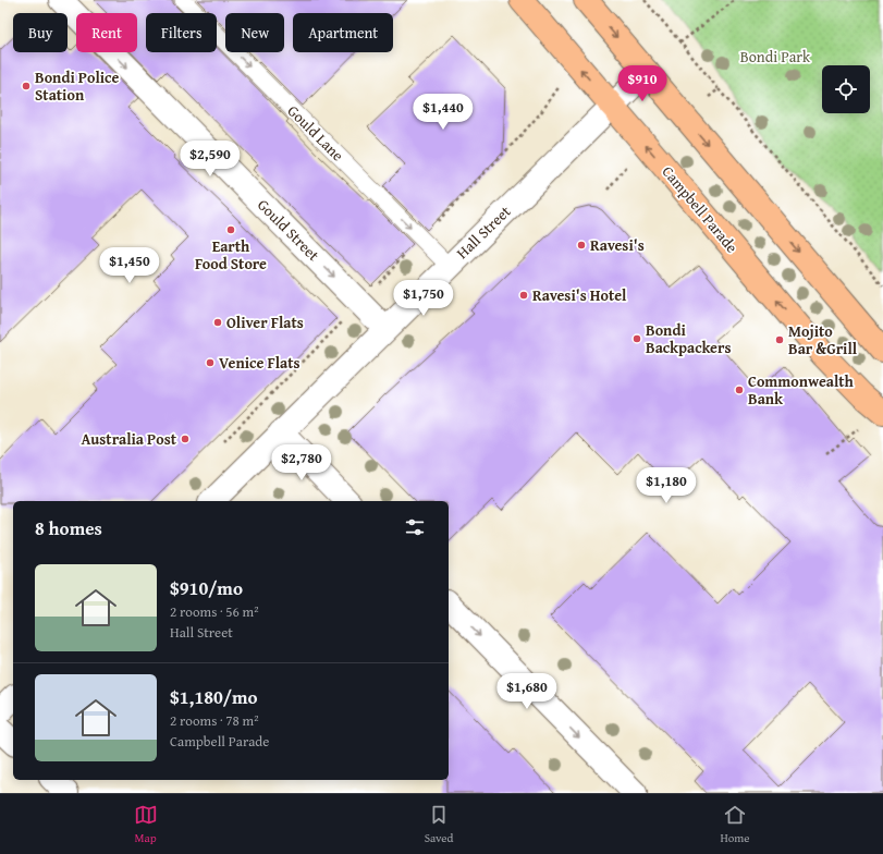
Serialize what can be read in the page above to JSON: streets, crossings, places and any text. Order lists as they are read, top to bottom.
{
  "streets": {
    "main road": ["Campbell Parade"],
    "street": ["Gould Street", "Hall Street"],
    "lane": ["Gould Lane"]
  },
  "crossings": [
    ["Gould Lane", "Hall Street"],
    ["Campbell Parade", "Hall Street"],
    ["Gould Street", "Hall Street"]
  ],
  "one_way": ["Gould Lane", "Gould Street"],
  "parks": ["Bondi Park"],
  "places": [
    "Bondi Police Station",
    "Earth Food Store",
    "Ravesi's",
    "Ravesi's Hotel",
    "Oliver Flats",
    "Bondi Backpackers",
    "Mojito Bar &Grill",
    "Venice Flats",
    "Commonwealth Bank",
    "Australia Post"
  ],
  "page": {
    "chip": [
      "Buy",
      "Rent",
      "Filters",
      "New",
      "Apartment"
    ],
    "price": [
      "$910",
      "$1,440",
      "$2,590",
      "$1,450",
      "$1,750",
      "$2,780",
      "$1,180",
      "$1,680"
    ],
    "heading": "8 homes",
    "list": [
      {
        "name": "$910/mo",
        "note": "2 rooms · 56 m² · Hall Street"
      },
      {
        "name": "$1,180/mo",
        "note": "2 rooms · 78 m² · Campbell Parade"
      }
    ],
    "tabs": ["Map", "Saved", "Home"]
  }
}
